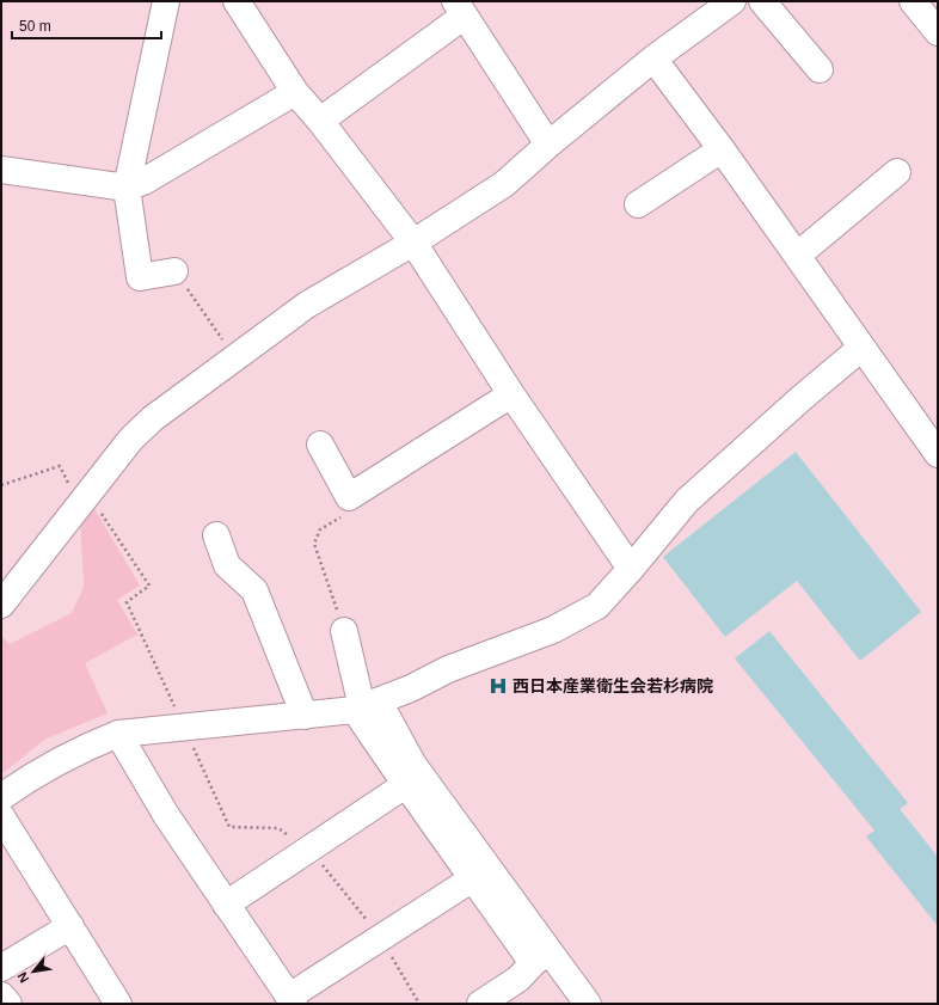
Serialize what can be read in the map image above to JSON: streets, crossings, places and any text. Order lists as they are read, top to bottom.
{
  "places": {
    "hospital": ["西日本産業衛生会若杉病院"]
  },
  "scale_bar": "50 m",
  "north": "bottom left"
}
